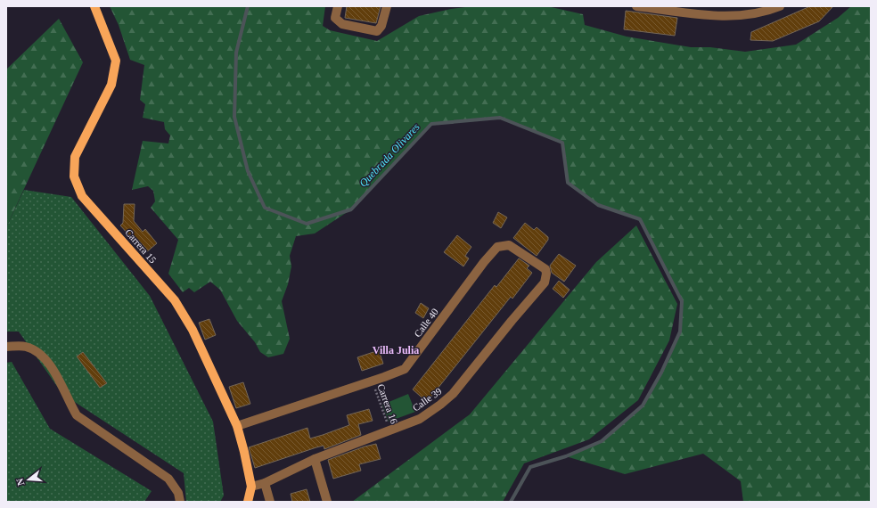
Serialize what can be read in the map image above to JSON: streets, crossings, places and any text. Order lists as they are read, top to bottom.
{
  "streets": {
    "main road": ["Carrera 15"],
    "street": ["Calle 40", "Calle 39"],
    "path": ["Carrera 16"]
  },
  "crossings": [
    ["Carrera 15", "Calle 40"],
    ["Carrera 15", "Calle 39"],
    ["Calle 40", "Calle 39"],
    ["Calle 40", "Carrera 16"],
    ["Calle 39", "Carrera 16"]
  ],
  "districts": ["Villa Julia"],
  "water": ["Quebrada Olivares"],
  "north": "left"
}
